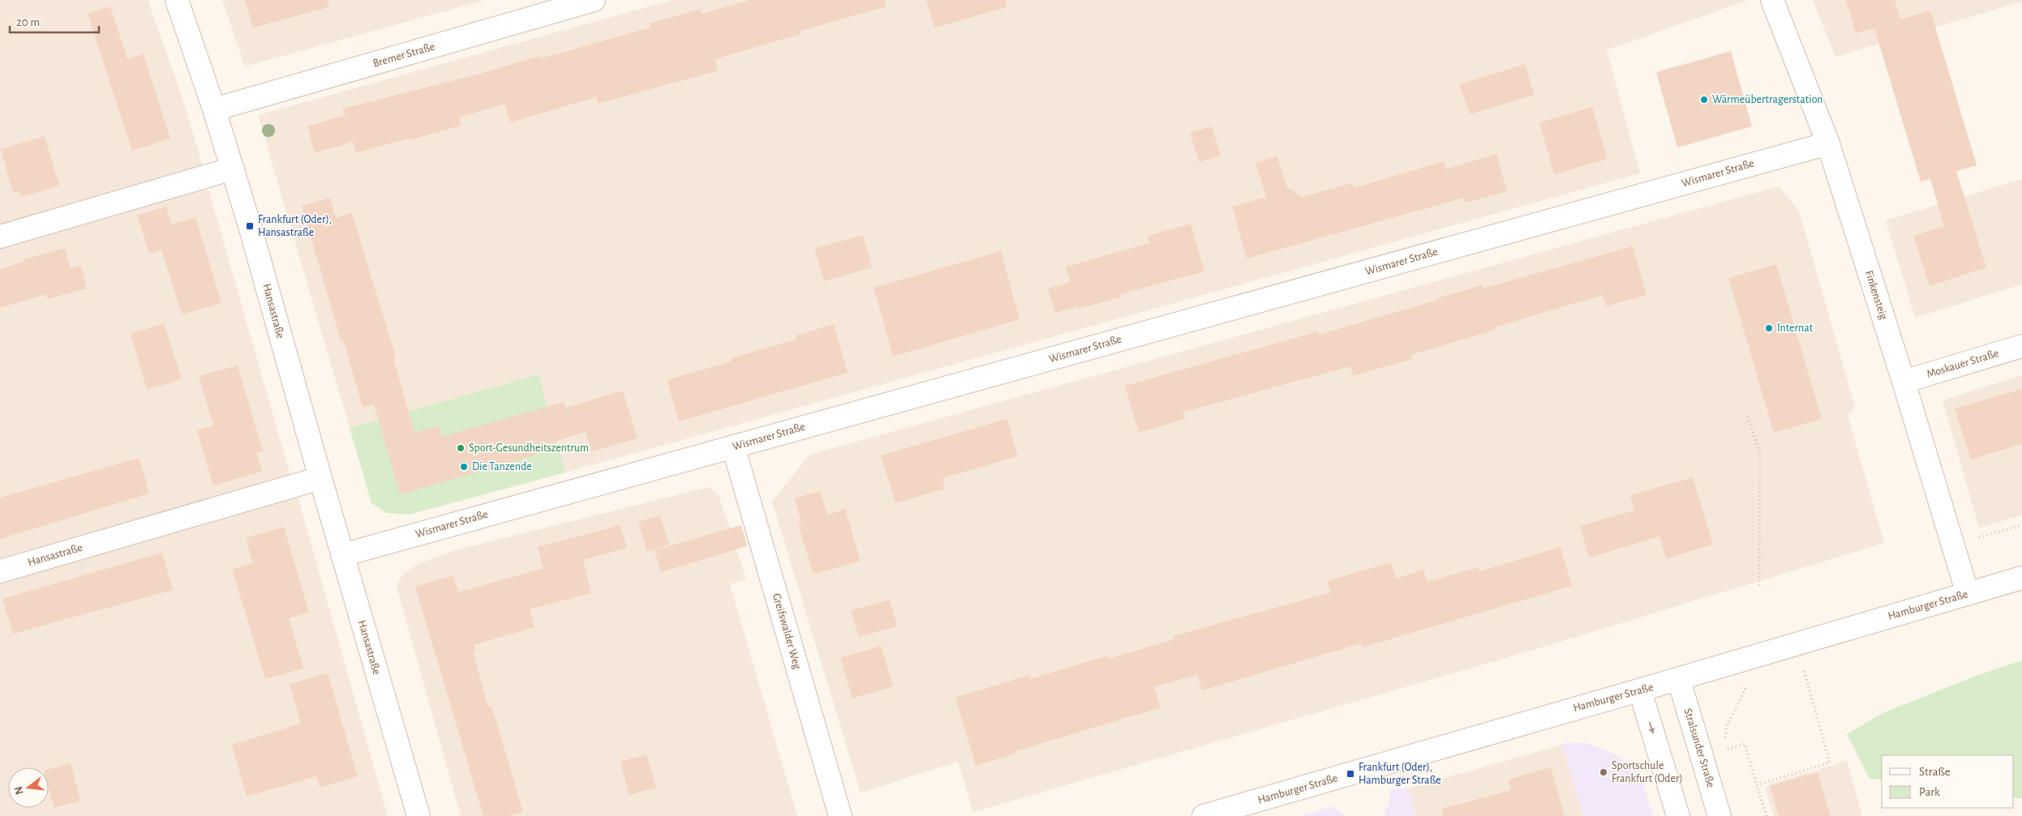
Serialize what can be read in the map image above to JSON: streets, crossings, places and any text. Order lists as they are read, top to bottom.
{
  "streets": {
    "street": [
      "Bremer Straße",
      "Wismarer Straße",
      "Finkensteig",
      "Hansastraße",
      "Moskauer Straße",
      "Hamburger Straße",
      "Greifswalder Weg",
      "Stralsunder Straße"
    ]
  },
  "crossings": [
    ["Bremer Straße", "Hansastraße"],
    ["Wismarer Straße", "Finkensteig"],
    ["Wismarer Straße", "Hansastraße"],
    ["Wismarer Straße", "Greifswalder Weg"],
    ["Finkensteig", "Moskauer Straße"],
    ["Finkensteig", "Hamburger Straße"],
    ["Hamburger Straße", "Stralsunder Straße"]
  ],
  "places": {
    "other": [
      "Wärmeübertragerstation",
      "Internat",
      "Sport-Gesundheitszentrum",
      "Die Tanzende",
      "Sportschule Frankfurt (Oder)"
    ],
    "transit": ["Frankfurt (Oder), Hansastraße", "Frankfurt (Oder), Hamburger Straße"]
  },
  "legend": ["Straße", "Park"],
  "scale_bar": "20 m",
  "north": "left"
}
